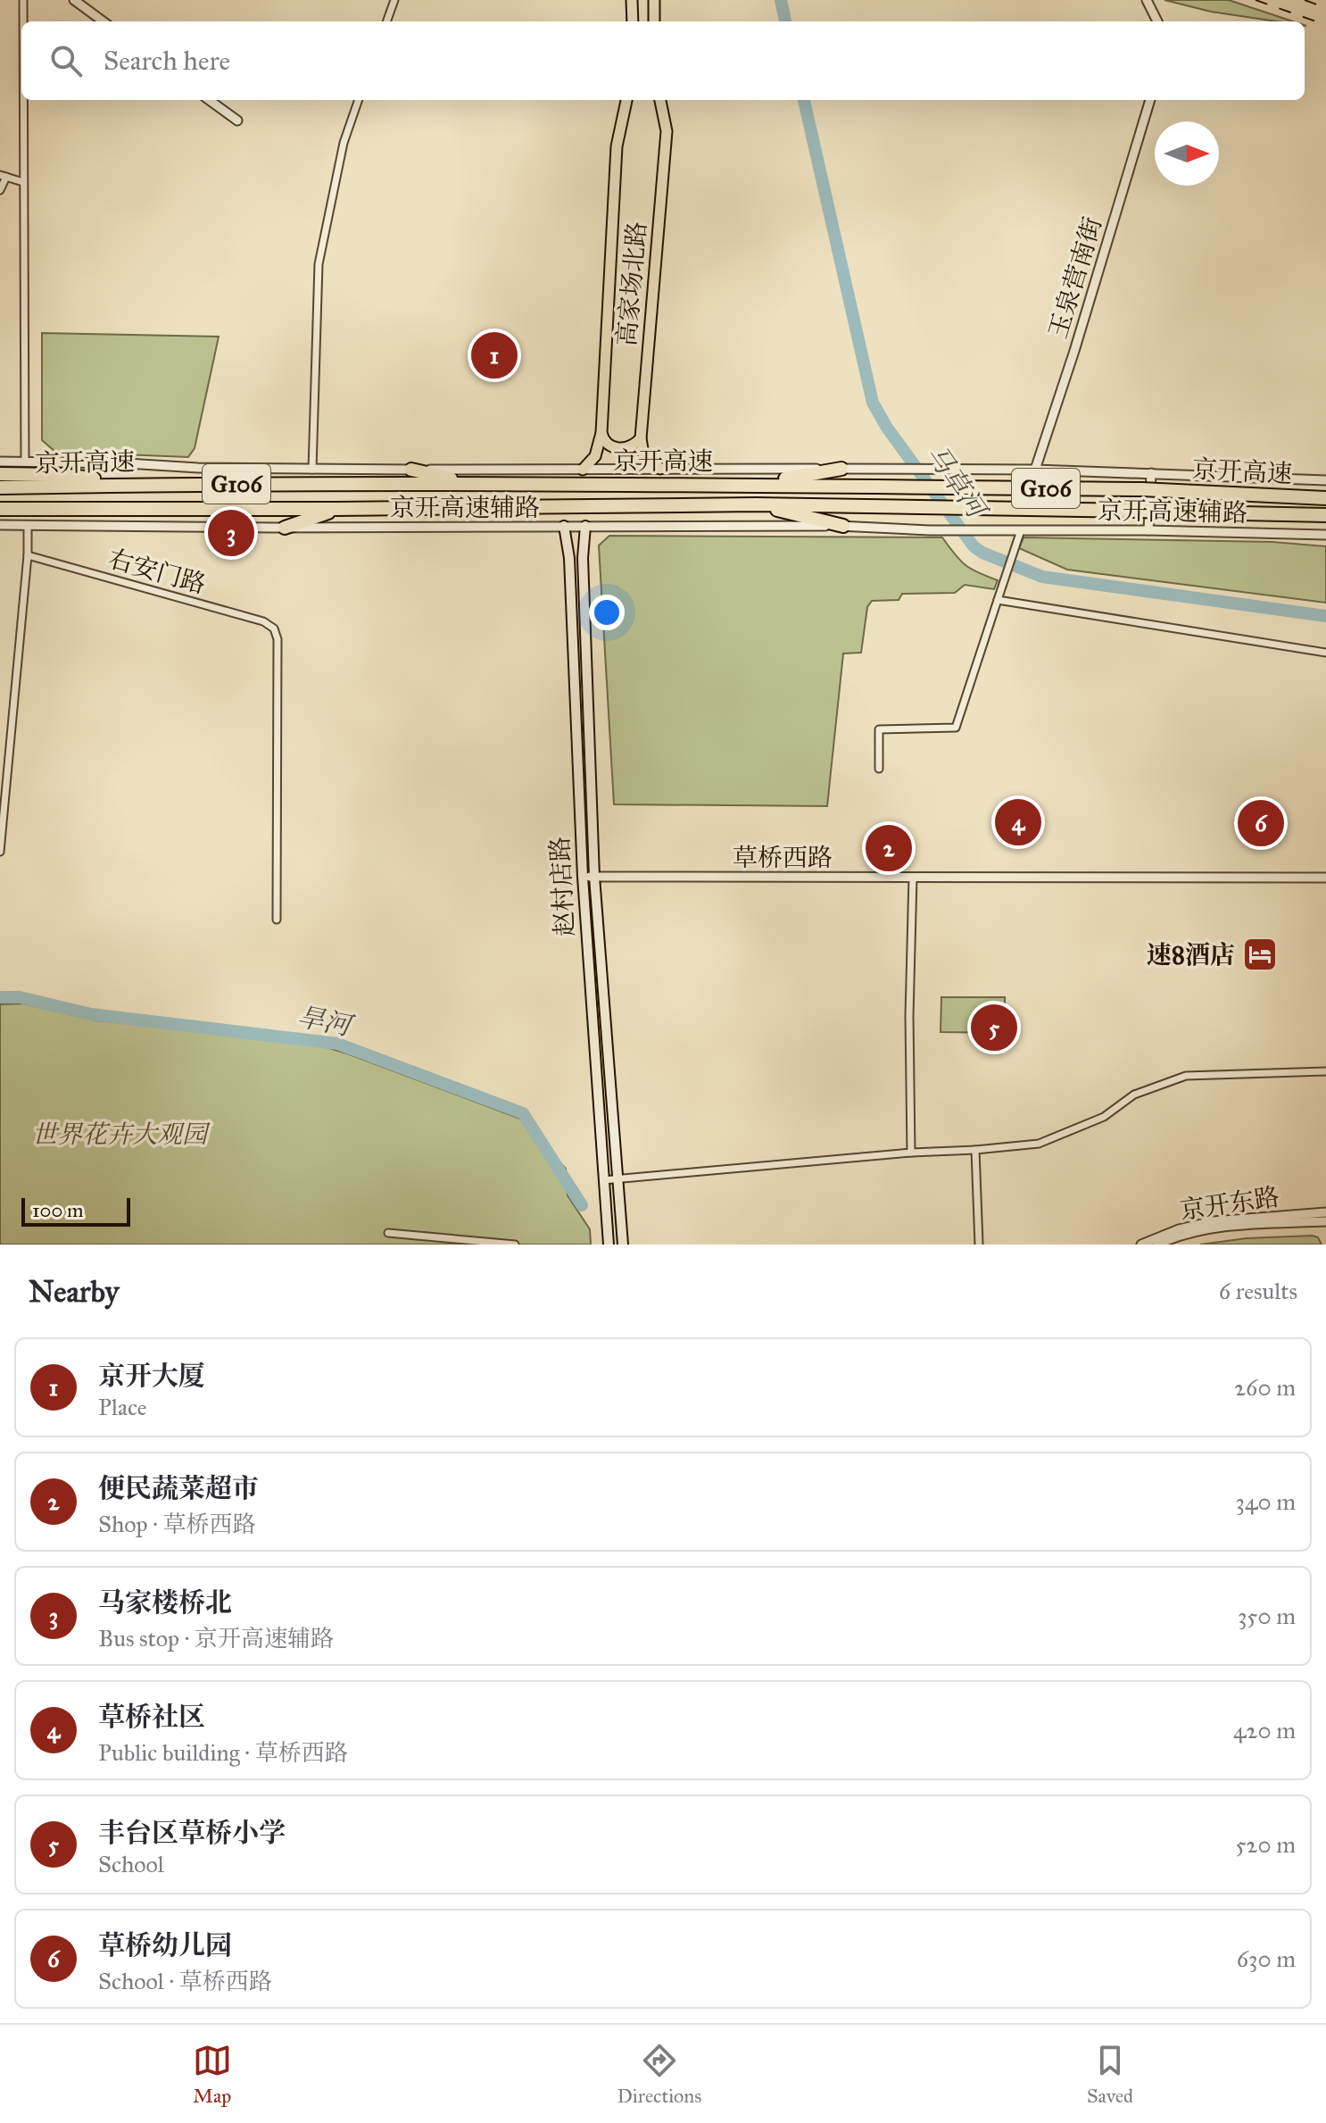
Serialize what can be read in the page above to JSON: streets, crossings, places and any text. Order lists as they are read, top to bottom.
{
  "streets": {
    "highway": ["京开高速", "G106"],
    "main road": ["高家场北路", "赵村店路"],
    "street": [
      "玉泉营南街",
      "京开高速辅路",
      "右安门路",
      "草桥西路",
      "京开东路"
    ]
  },
  "crossings": [
    ["玉泉营南街", "京开高速辅路"],
    ["高家场北路", "京开高速辅路"],
    ["京开高速辅路", "赵村店路"],
    ["草桥西路", "赵村店路"]
  ],
  "water": ["马草河", "旱河"],
  "parks": ["世界花卉大观园"],
  "places": {
    "hotel": ["速8酒店"]
  },
  "scale_bar": "100 m",
  "north": "right",
  "page": {
    "search": "Search here",
    "pins": [
      "1",
      "3",
      "4",
      "6",
      "2",
      "5"
    ],
    "scale": "100 m",
    "heading": ["Nearby", "6 results"],
    "list": [
      {
        "mark": "1",
        "name": "京开大厦",
        "note": "Place",
        "value": "260 m"
      },
      {
        "mark": "2",
        "name": "便民蔬菜超市",
        "note": "Shop · 草桥西路",
        "value": "340 m"
      },
      {
        "mark": "3",
        "name": "马家楼桥北",
        "note": "Bus stop · 京开高速辅路",
        "value": "350 m"
      },
      {
        "mark": "4",
        "name": "草桥社区",
        "note": "Public building · 草桥西路",
        "value": "420 m"
      },
      {
        "mark": "5",
        "name": "丰台区草桥小学",
        "note": "School",
        "value": "520 m"
      },
      {
        "mark": "6",
        "name": "草桥幼儿园",
        "note": "School · 草桥西路",
        "value": "630 m"
      }
    ],
    "nav": ["Map", "Directions", "Saved"]
  }
}
